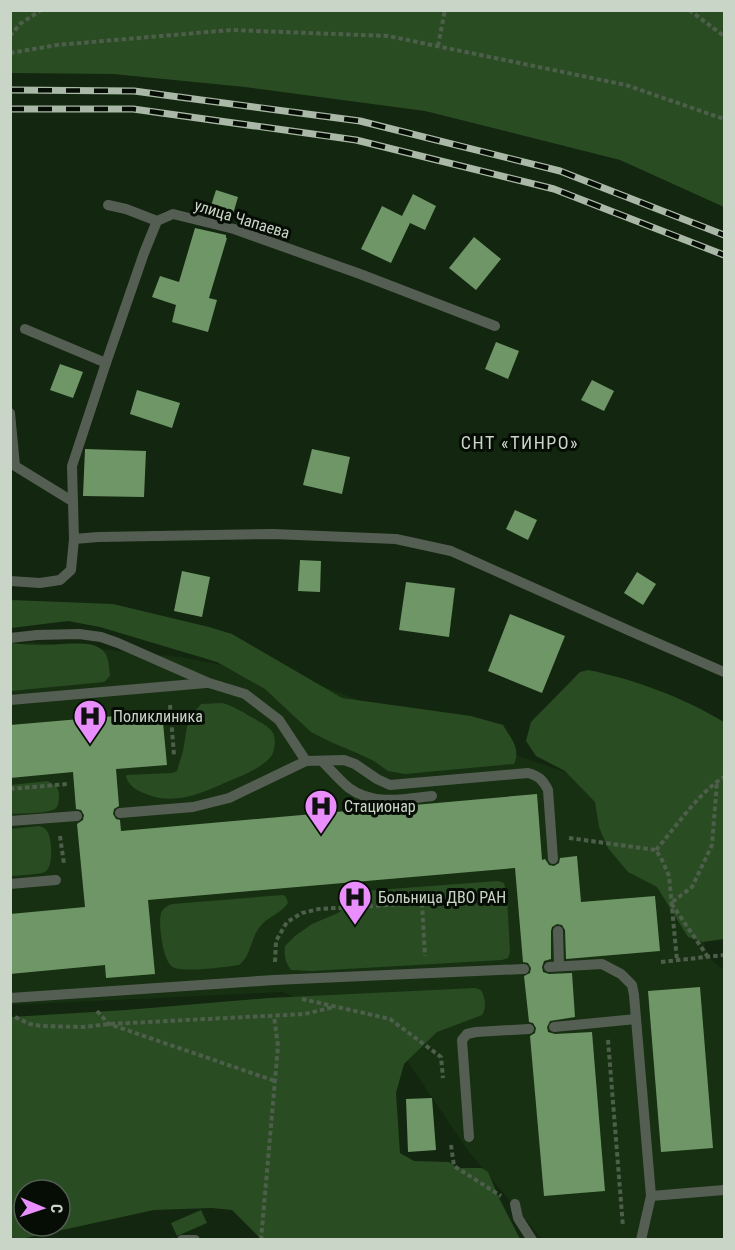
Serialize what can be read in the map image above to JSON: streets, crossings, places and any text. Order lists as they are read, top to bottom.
{
  "streets": {
    "lane": ["улица Чапаева"]
  },
  "districts": ["СНТ «ТИНРО»"],
  "places": {
    "hospital": ["Поликлиника", "Стационар", "Больница ДВО РАН"]
  },
  "north": "right"
}
